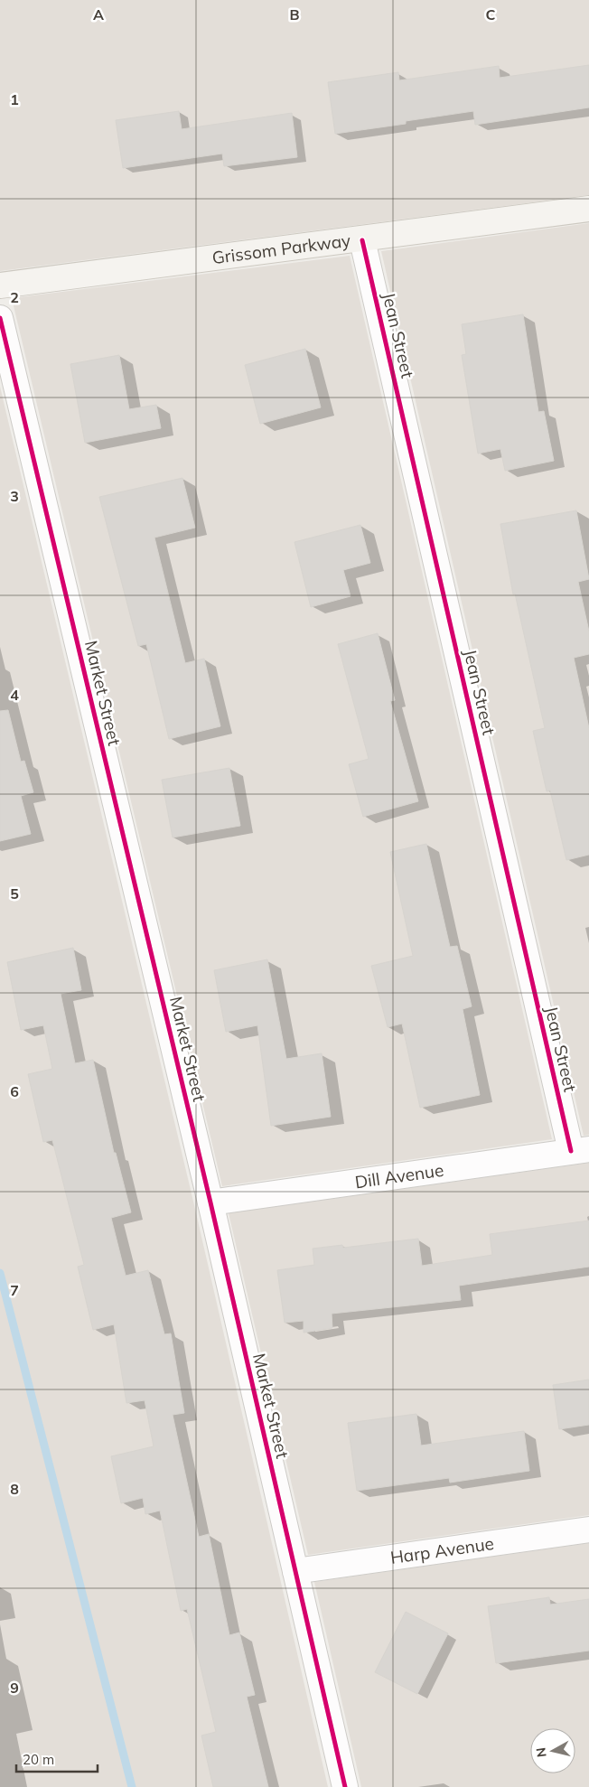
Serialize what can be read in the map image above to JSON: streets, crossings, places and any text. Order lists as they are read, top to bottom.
{
  "streets": {
    "main road": ["Grissom Parkway"],
    "street": [
      "Jean Street",
      "Market Street",
      "Dill Avenue",
      "Harp Avenue"
    ]
  },
  "crossings": [
    ["Grissom Parkway", "Jean Street"],
    ["Jean Street", "Dill Avenue"],
    ["Market Street", "Dill Avenue"],
    ["Market Street", "Harp Avenue"]
  ],
  "scale_bar": "20 m",
  "north": "left",
  "grid": {
    "columns": ["A", "B", "C"],
    "rows": [
      "1",
      "2",
      "3",
      "4",
      "5",
      "6",
      "7",
      "8",
      "9"
    ]
  }
}
